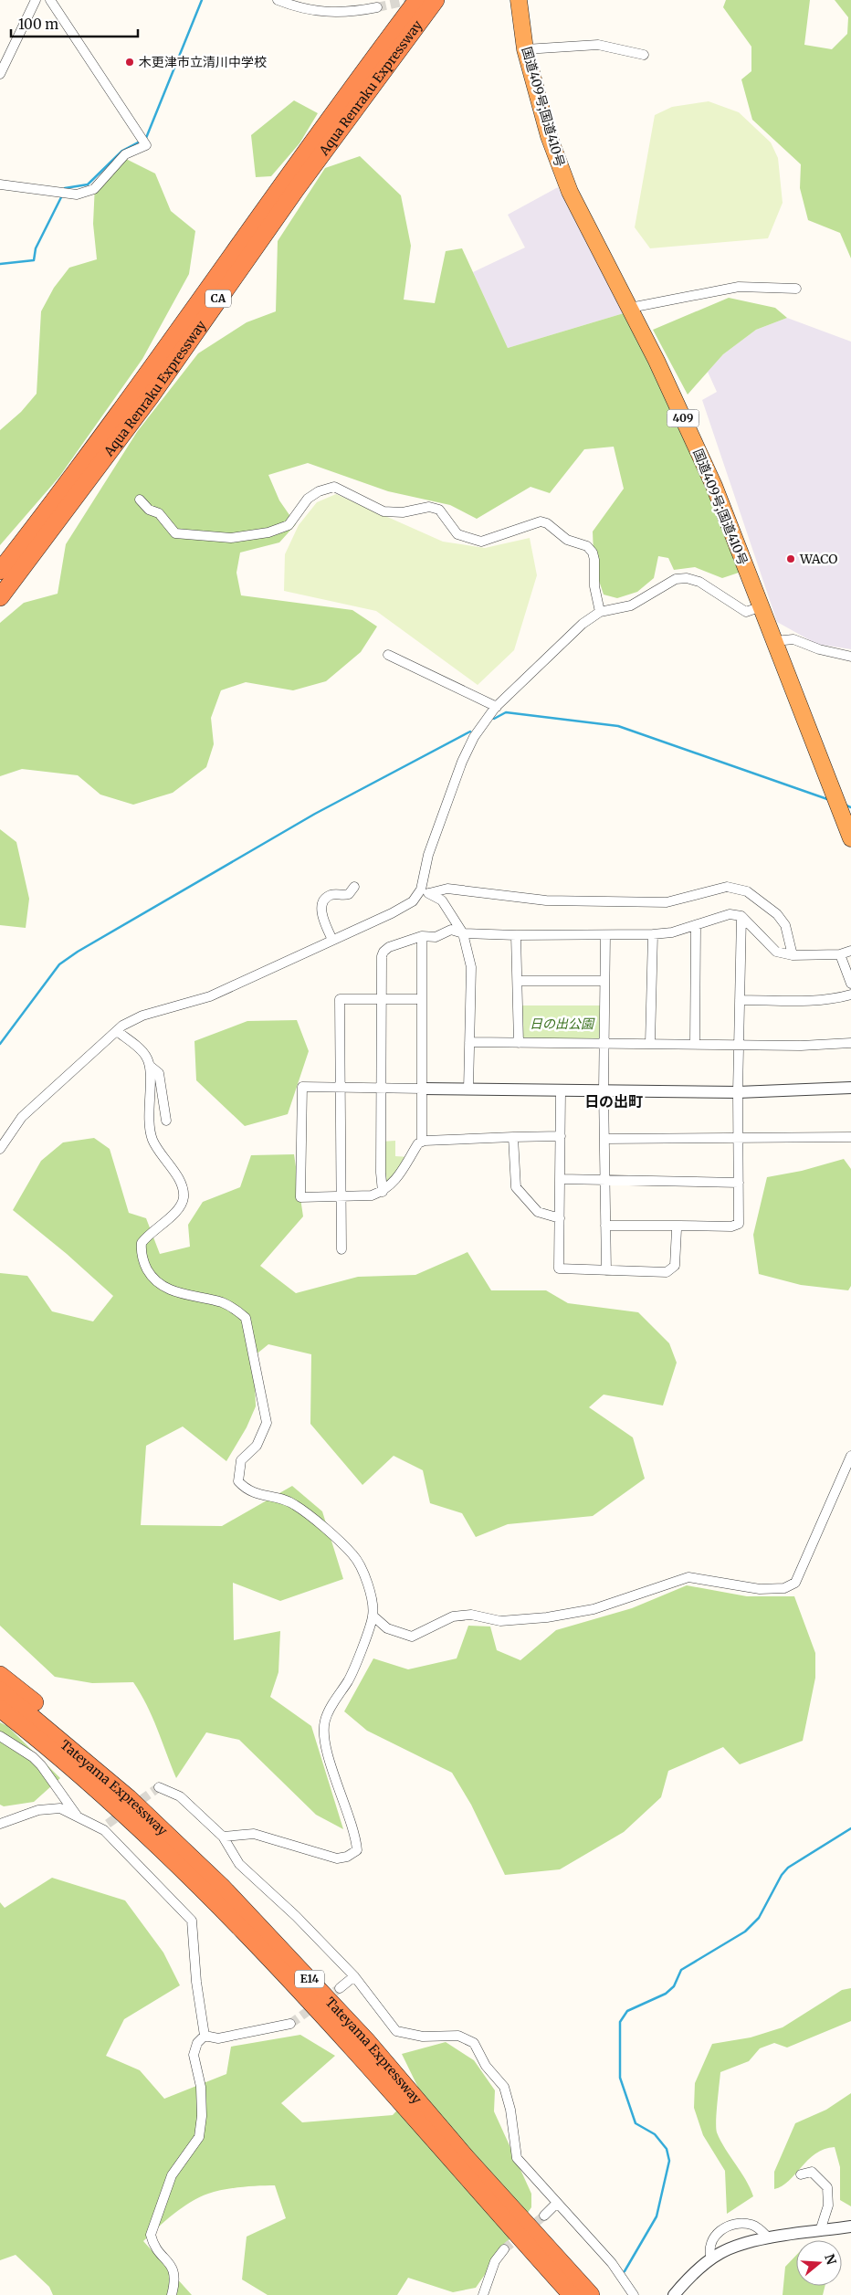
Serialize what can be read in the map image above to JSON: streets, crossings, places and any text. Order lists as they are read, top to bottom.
{
  "streets": {
    "highway": [
      "Aqua Renraku Expressway",
      "国道409号;国道410号",
      "CA",
      "409",
      "Tateyama Expressway",
      "E14"
    ]
  },
  "districts": ["日の出町"],
  "parks": ["日の出公園"],
  "places": ["木更津市立清川中学校", "WACO"],
  "scale_bar": "100 m",
  "north": "right"
}
